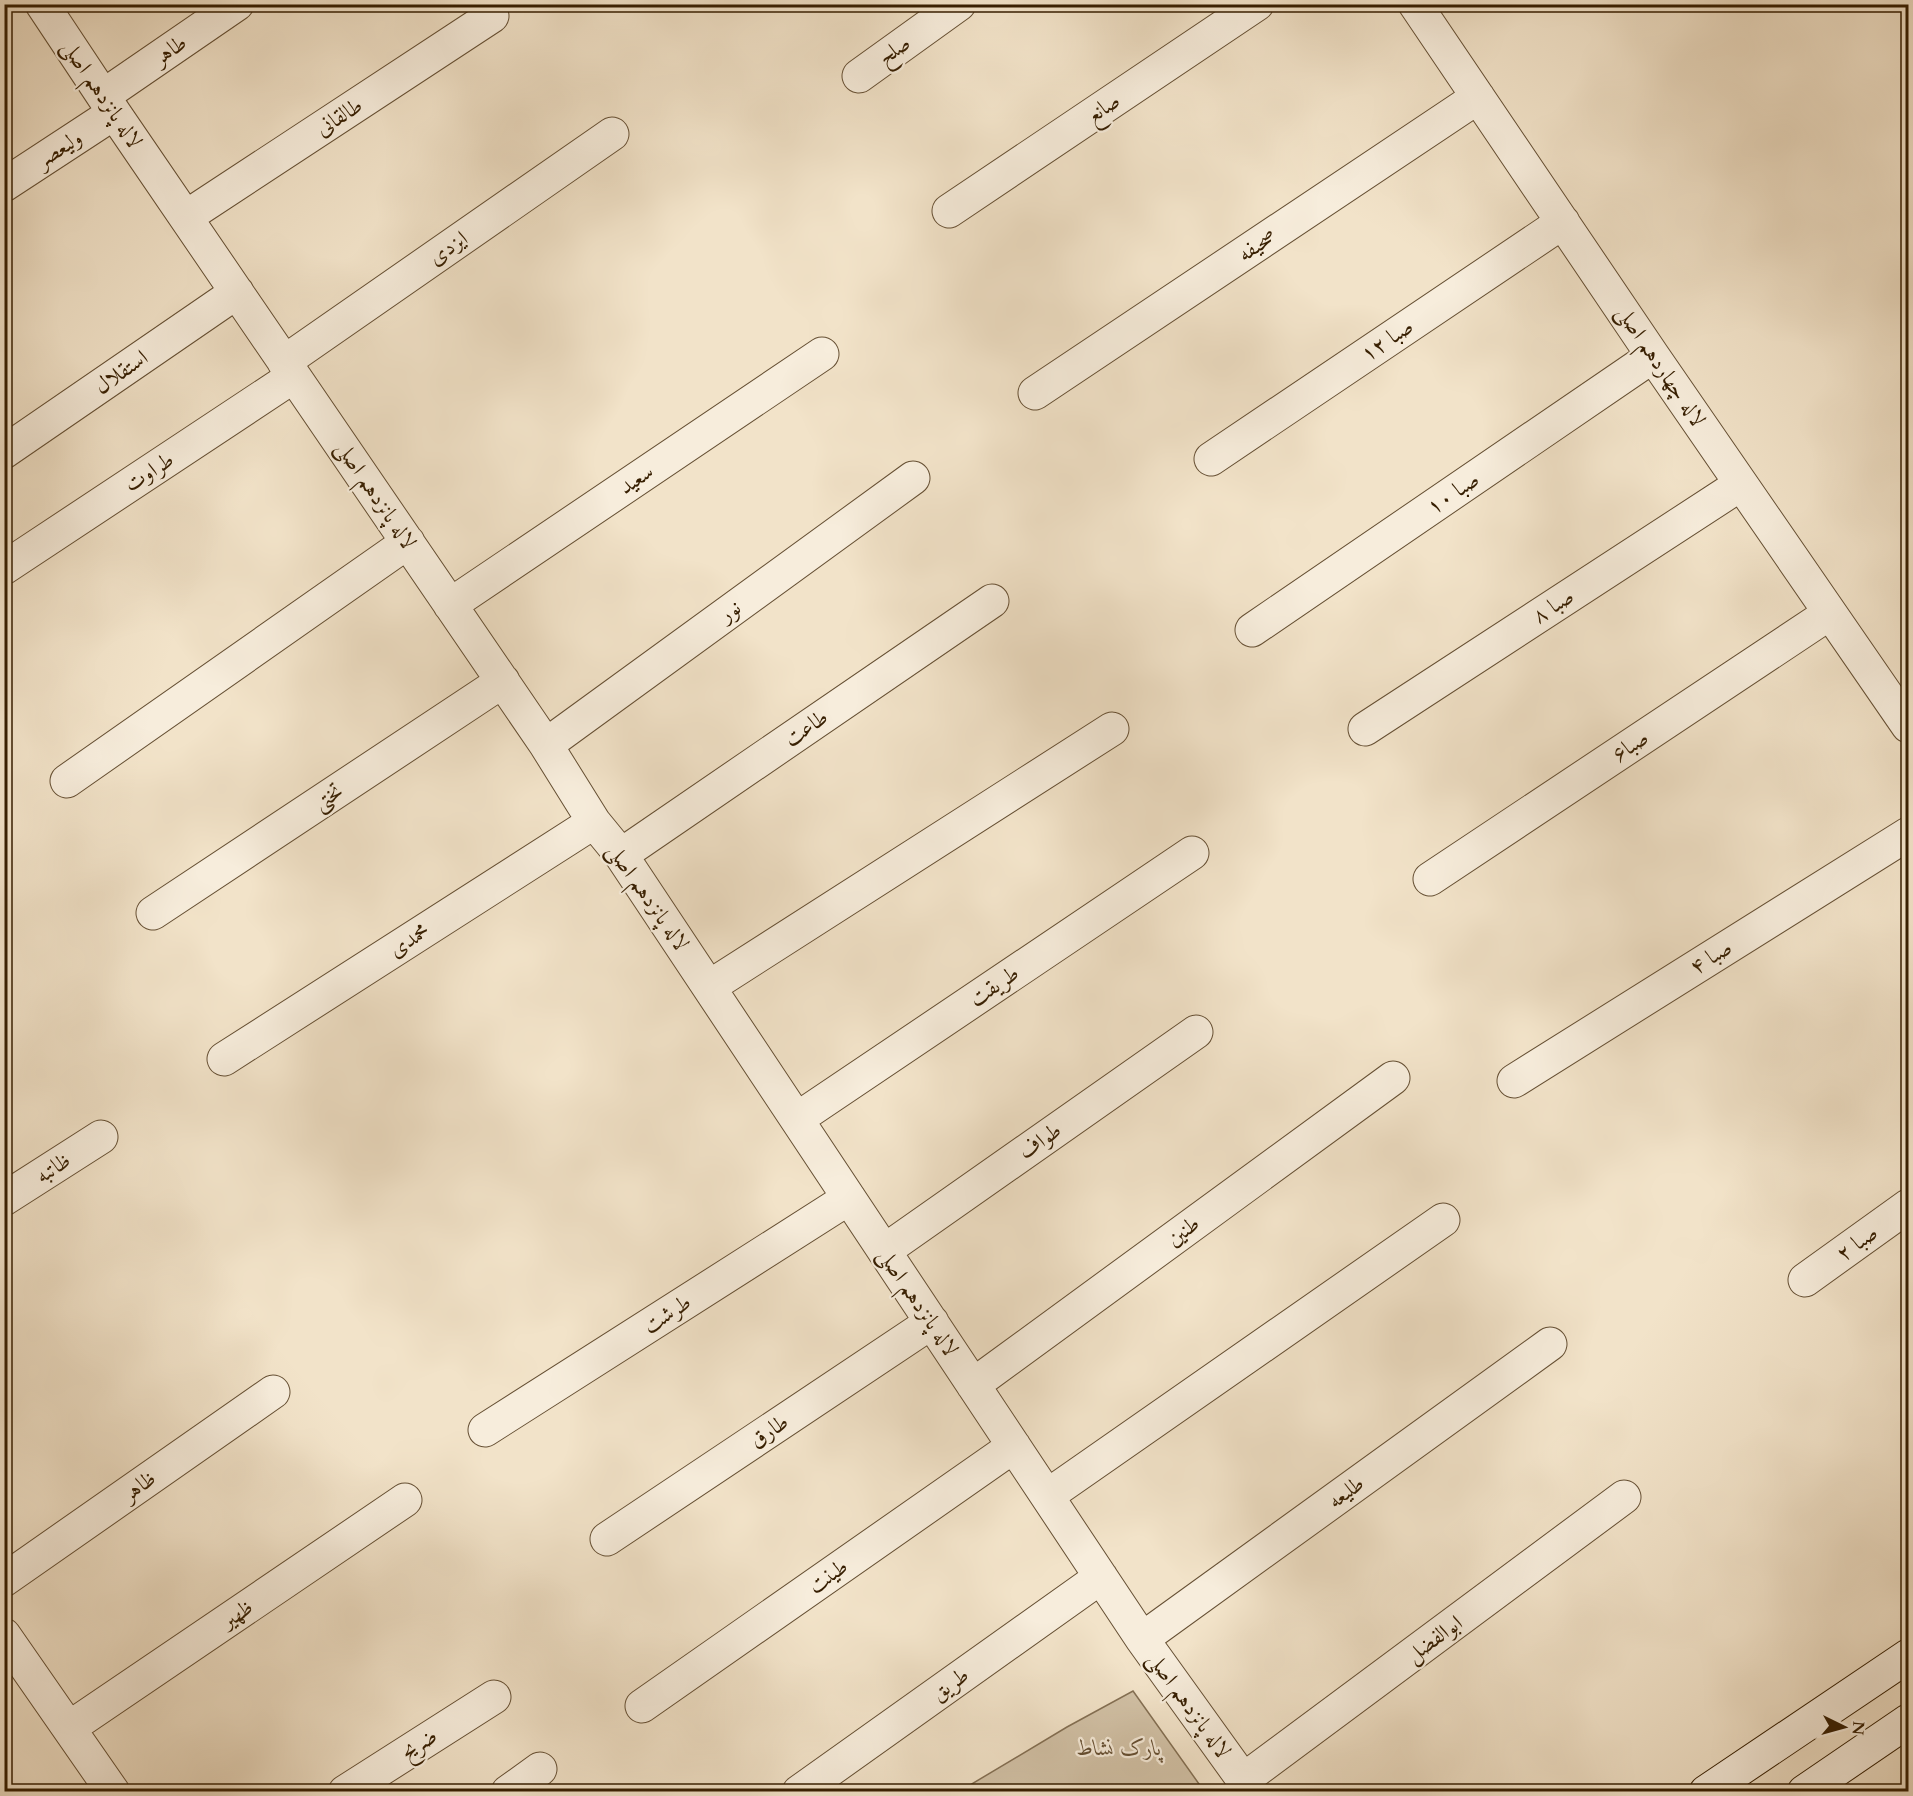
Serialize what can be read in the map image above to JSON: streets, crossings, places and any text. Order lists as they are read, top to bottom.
{
  "streets": {
    "street": [
      "طاهر",
      "صلح",
      "لاله پانزدهم اصلی",
      "صانع",
      "طالقانی",
      "ولیعصر",
      "صحیفه",
      "ایزدی",
      "صبا ۱۲",
      "لاله چهاردهم اصلی",
      "استقلال",
      "طراوت",
      "سعید",
      "صبا ۱۰",
      "صبا ۸",
      "نور",
      "طاعت",
      "صبا۶",
      "تختی",
      "محمدی",
      "صبا ۴",
      "طریقت",
      "طواف",
      "ظاتبه",
      "طنین",
      "صبا ۲",
      "طرشت",
      "طارق",
      "ظاهر",
      "طلیعه",
      "طینت",
      "ظهیر",
      "ابوالفضل",
      "طریق",
      "ضریح"
    ]
  },
  "crossings": [
    ["طاهر", "لاله پانزدهم اصلی"],
    ["طاهر", "ولیعصر"],
    ["لاله پانزدهم اصلی", "طالقانی"],
    ["لاله پانزدهم اصلی", "ولیعصر"],
    ["لاله پانزدهم اصلی", "ایزدی"],
    ["لاله پانزدهم اصلی", "استقلال"],
    ["لاله پانزدهم اصلی", "طراوت"],
    ["لاله پانزدهم اصلی", "سعید"],
    ["لاله پانزدهم اصلی", "نور"],
    ["لاله پانزدهم اصلی", "طاعت"],
    ["لاله پانزدهم اصلی", "تختی"],
    ["لاله پانزدهم اصلی", "محمدی"],
    ["لاله پانزدهم اصلی", "طریقت"],
    ["لاله پانزدهم اصلی", "طواف"],
    ["لاله پانزدهم اصلی", "طنین"],
    ["لاله پانزدهم اصلی", "طرشت"],
    ["لاله پانزدهم اصلی", "طارق"],
    ["لاله پانزدهم اصلی", "طلیعه"],
    ["لاله پانزدهم اصلی", "طینت"],
    ["لاله پانزدهم اصلی", "ابوالفضل"],
    ["لاله پانزدهم اصلی", "طریق"],
    ["صحیفه", "لاله چهاردهم اصلی"],
    ["ایزدی", "طراوت"],
    ["صبا ۱۲", "لاله چهاردهم اصلی"],
    ["لاله چهاردهم اصلی", "صبا ۱۰"],
    ["لاله چهاردهم اصلی", "صبا ۸"],
    ["لاله چهاردهم اصلی", "صبا۶"]
  ],
  "parks": ["پارک نشاط"],
  "north": "right"
}
